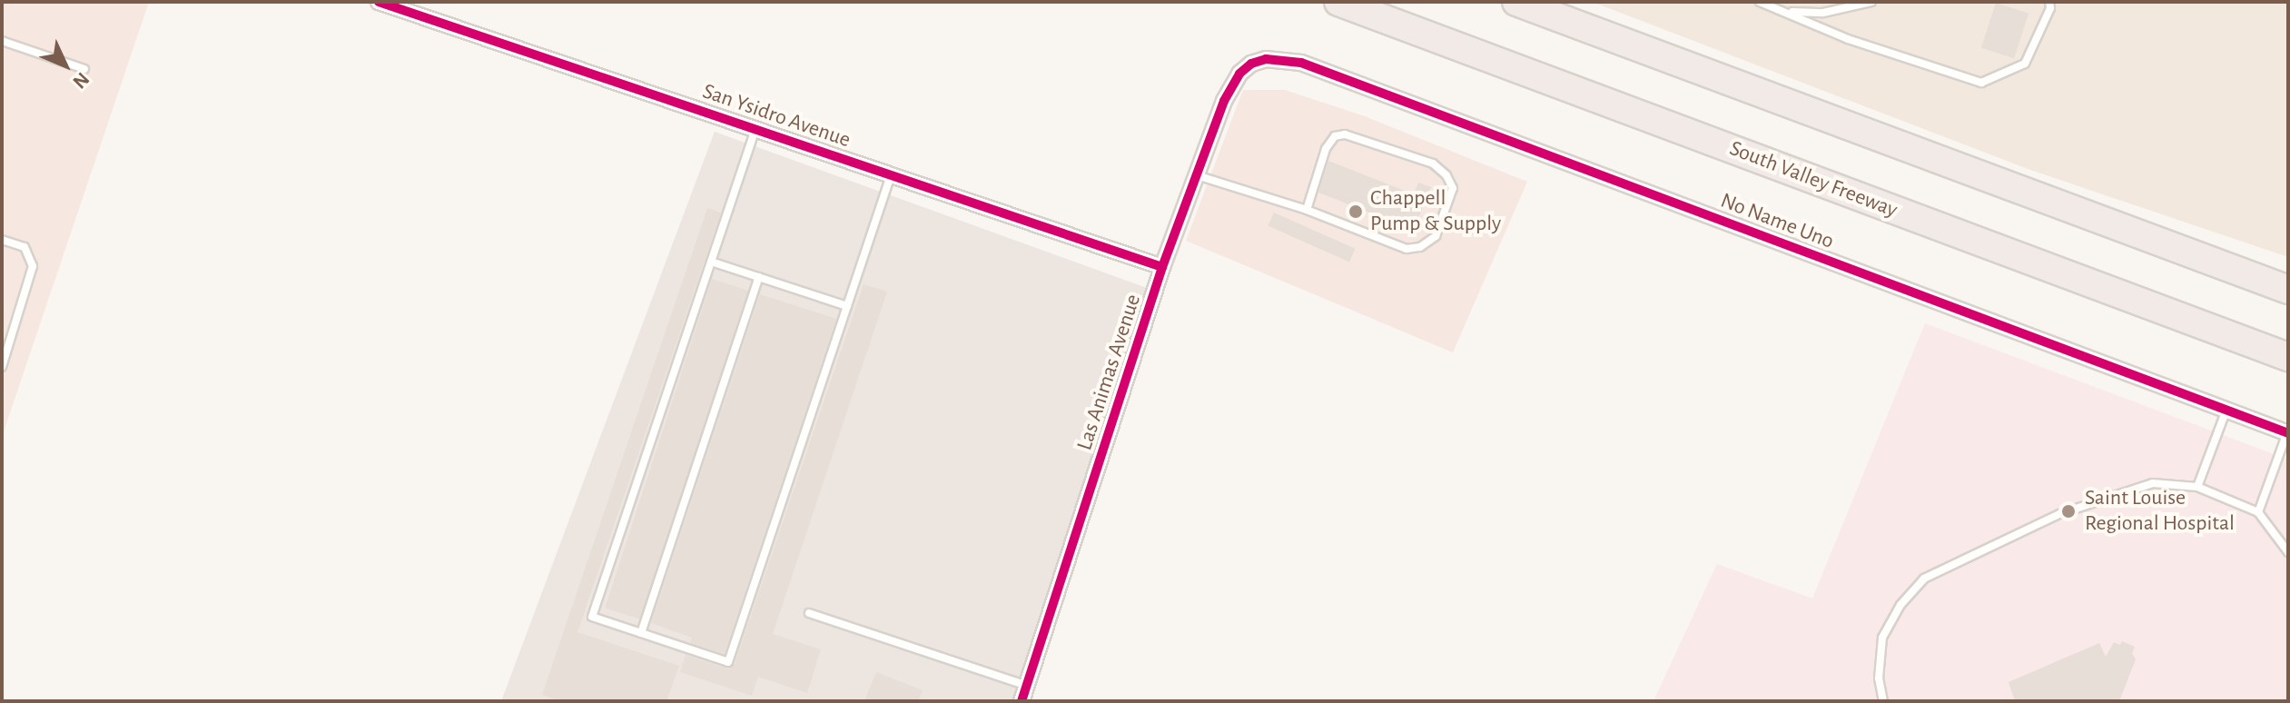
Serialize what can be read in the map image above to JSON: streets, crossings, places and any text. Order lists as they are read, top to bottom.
{
  "streets": {
    "highway": ["South Valley Freeway"],
    "street": ["San Ysidro Avenue", "No Name Uno", "Las Animas Avenue"]
  },
  "crossings": [
    ["San Ysidro Avenue", "Las Animas Avenue"],
    ["No Name Uno", "Las Animas Avenue"]
  ],
  "places": ["Chappell Pump & Supply", "Saint Louise Regional Hospital"],
  "north": "bottom right"
}
